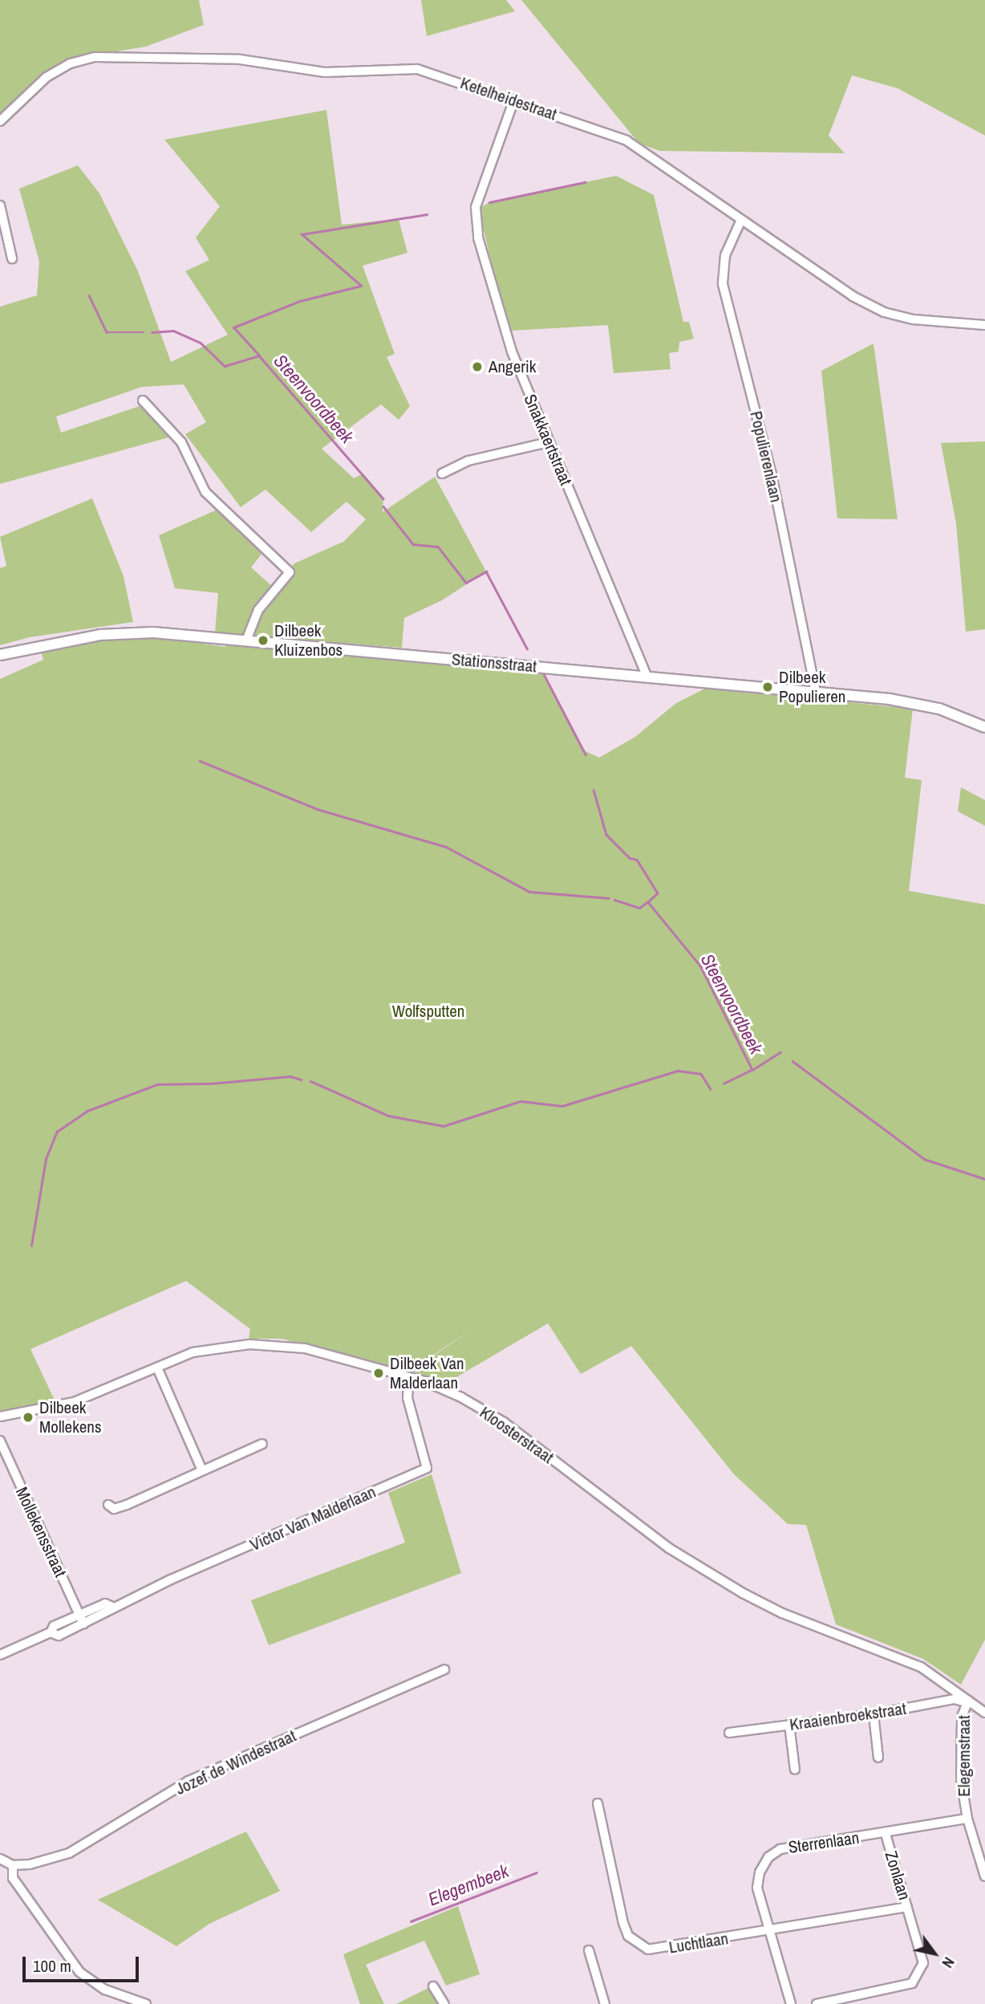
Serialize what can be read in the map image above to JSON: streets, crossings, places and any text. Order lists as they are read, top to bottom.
{
  "streets": {
    "street": [
      "Ketelheidestraat",
      "Snakkaertstraat",
      "Populierenlaan",
      "Stationsstraat",
      "Kloosterstraat",
      "Victor Van Malderlaan",
      "Mollekensstraat",
      "Kraaienbroekstraat",
      "Elegemstraat",
      "Jozef de Windestraat",
      "Sterrenlaan",
      "Zonlaan",
      "Luchtlaan"
    ]
  },
  "crossings": [
    ["Ketelheidestraat", "Snakkaertstraat"],
    ["Ketelheidestraat", "Populierenlaan"],
    ["Snakkaertstraat", "Stationsstraat"],
    ["Populierenlaan", "Stationsstraat"],
    ["Kloosterstraat", "Victor Van Malderlaan"],
    ["Kloosterstraat", "Kraaienbroekstraat"],
    ["Kloosterstraat", "Elegemstraat"],
    ["Victor Van Malderlaan", "Mollekensstraat"],
    ["Kraaienbroekstraat", "Elegemstraat"],
    ["Elegemstraat", "Sterrenlaan"],
    ["Sterrenlaan", "Zonlaan"],
    ["Sterrenlaan", "Luchtlaan"],
    ["Zonlaan", "Luchtlaan"]
  ],
  "water": ["Steenvoordbeek", "Elegembeek"],
  "parks": ["Wolfsputten"],
  "places": [
    "Angerik",
    "Dilbeek Kluizenbos",
    "Dilbeek Populieren",
    "Dilbeek Van Malderlaan",
    "Dilbeek Mollekens"
  ],
  "scale_bar": "100 m",
  "north": "bottom right"
}
